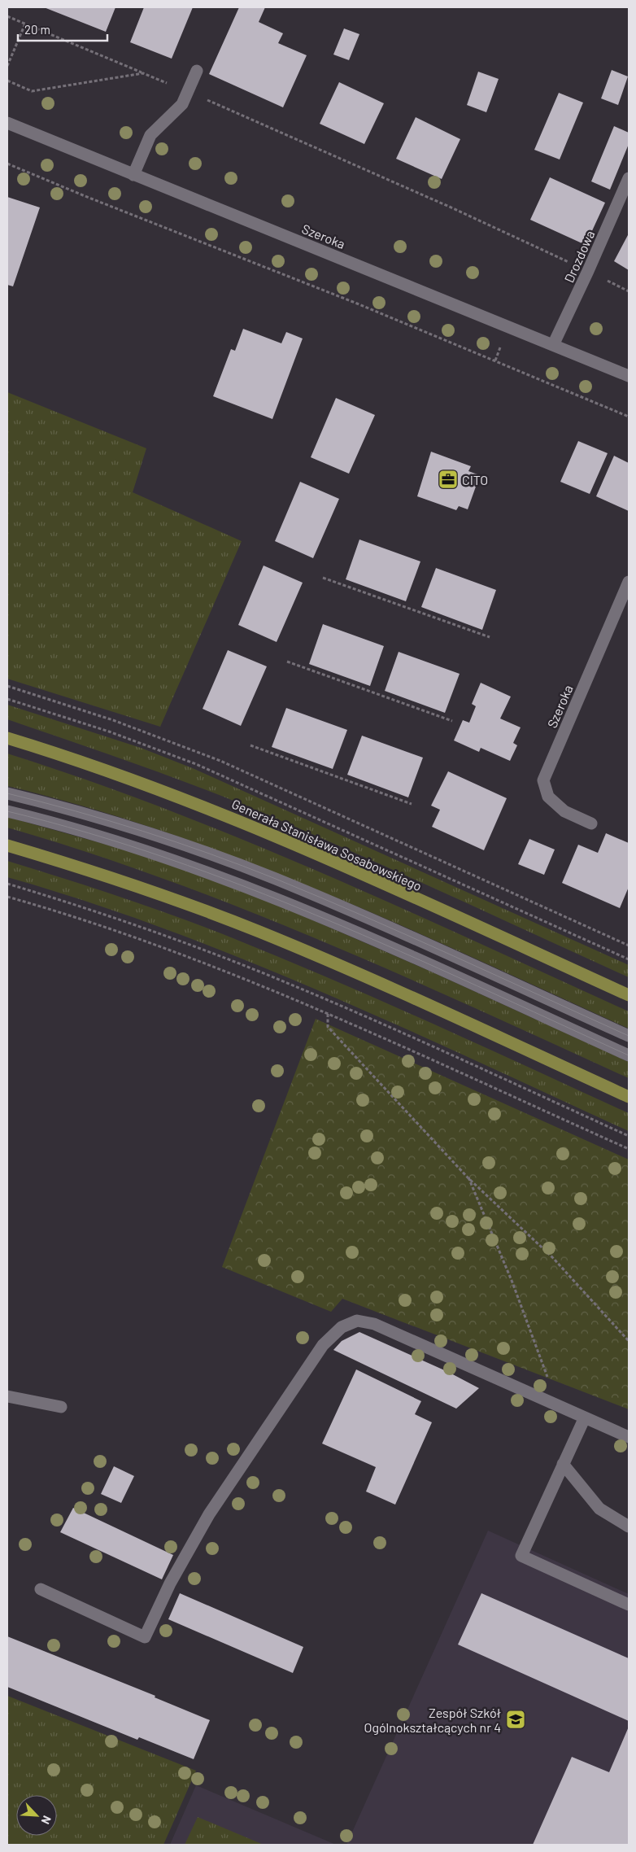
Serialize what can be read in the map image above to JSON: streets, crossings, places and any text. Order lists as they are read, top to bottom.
{
  "streets": {
    "main road": ["Generała Stanisława Sosabowskiego"],
    "street": ["Szeroka", "Drozdowa"]
  },
  "crossings": [
    ["Szeroka", "Drozdowa"]
  ],
  "places": {
    "office": ["CITO"],
    "school or university": ["Zespół Szkół Ogólnokształcących nr 4"]
  },
  "scale_bar": "20 m",
  "north": "bottom right"
}
